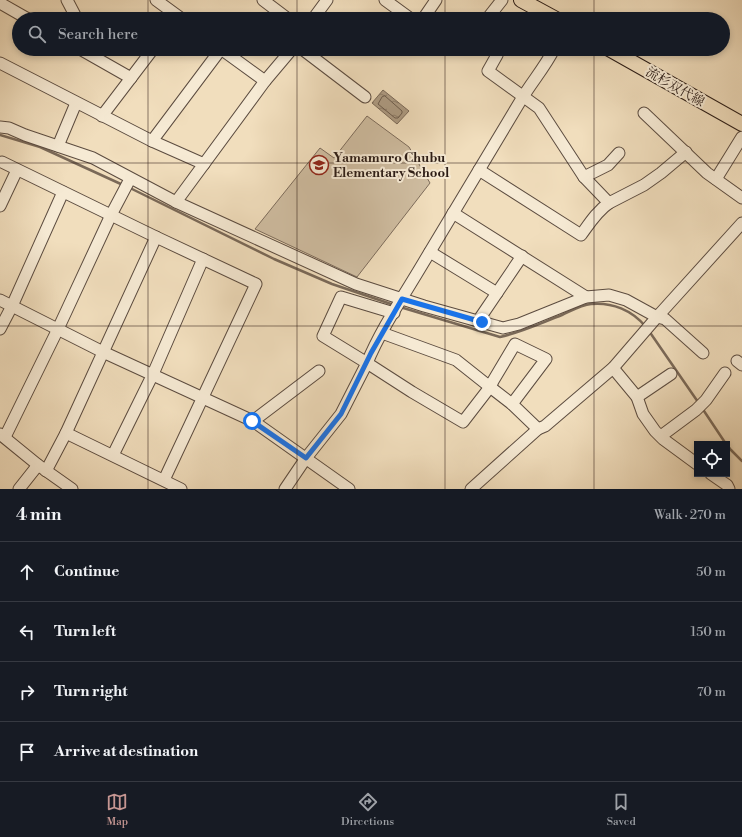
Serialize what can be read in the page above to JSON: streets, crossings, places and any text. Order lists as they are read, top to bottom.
{
  "streets": {
    "main road": ["流杉双代線"]
  },
  "places": {
    "school or university": ["Yamamuro Chubu Elementary School"]
  },
  "page": {
    "search": "Search here",
    "heading": ["4 min", "Walk · 270 m"],
    "list": [
      ["Continue", "50 m"],
      ["Turn left", "150 m"],
      ["Turn right", "70 m"],
      "Arrive at destination"
    ],
    "nav": ["Map", "Directions", "Saved"]
  }
}
